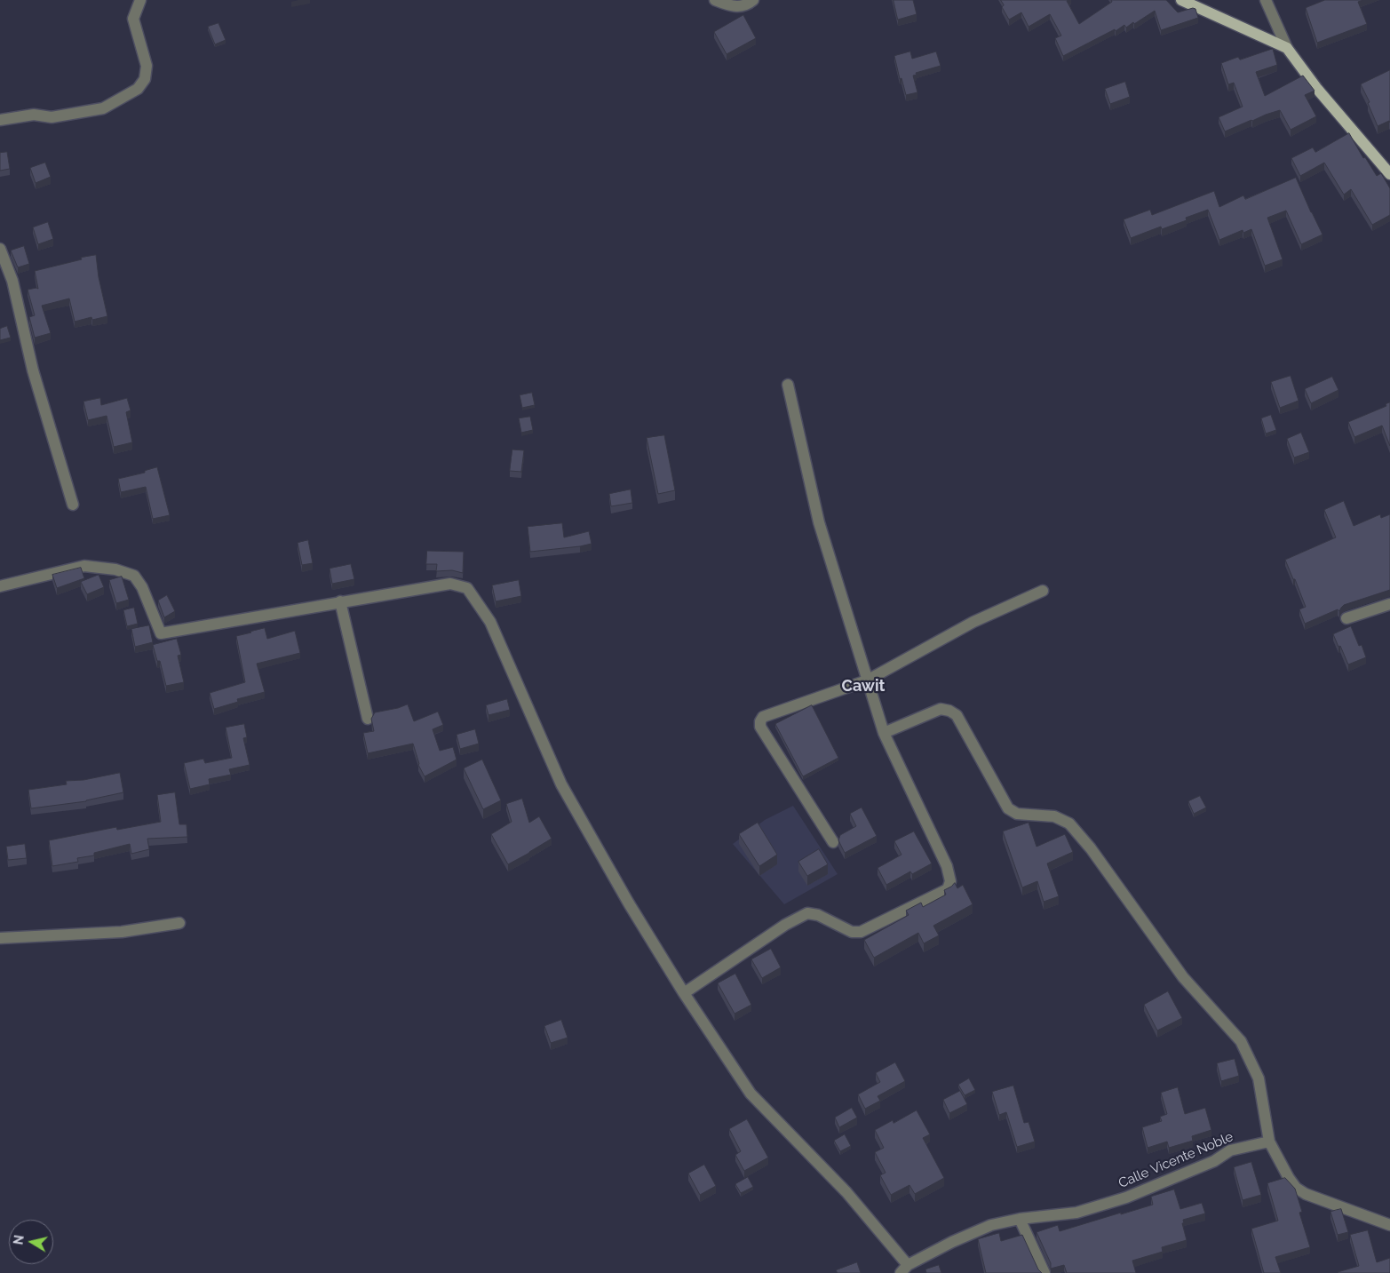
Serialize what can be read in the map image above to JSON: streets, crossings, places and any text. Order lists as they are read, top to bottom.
{
  "streets": {
    "street": ["Calle Vicente Noble"]
  },
  "districts": ["Cawit"],
  "north": "left"
}
